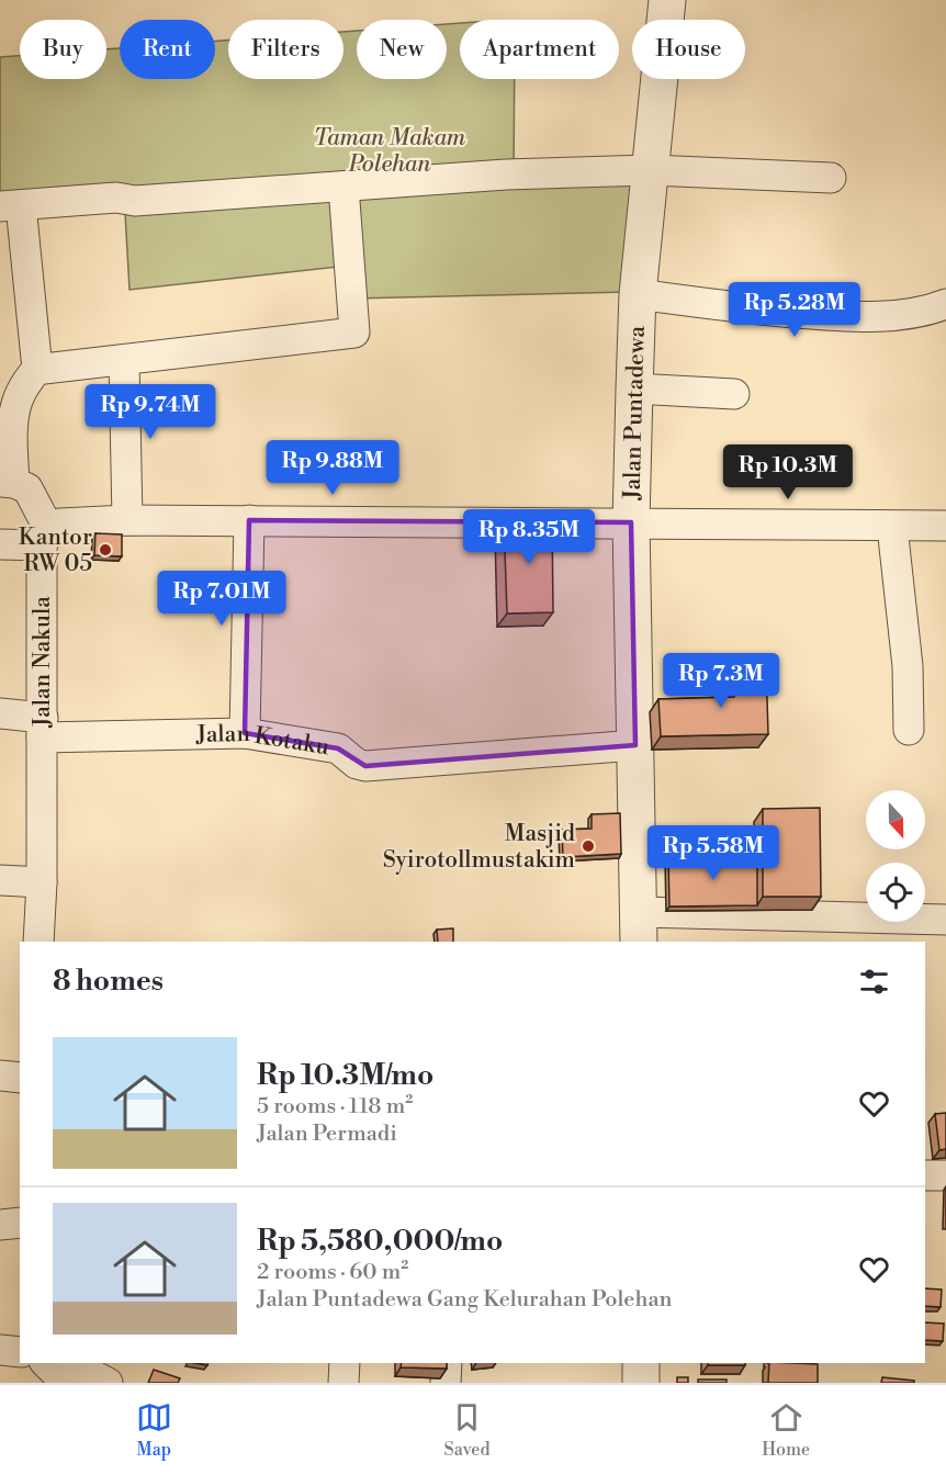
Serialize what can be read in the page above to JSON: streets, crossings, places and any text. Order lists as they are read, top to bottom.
{
  "streets": {
    "street": ["Jalan Puntadewa", "Jalan Nakula", "Jalan Kotaku"]
  },
  "crossings": [
    ["Jalan Puntadewa", "Jalan Kotaku"],
    ["Jalan Nakula", "Jalan Kotaku"]
  ],
  "parks": ["Taman Makam Polehan"],
  "places": ["Kantor RW 05", "Masjid Syirotollmustakim"],
  "north": "bottom",
  "page": {
    "chip": [
      "Buy",
      "Rent",
      "Filters",
      "New",
      "Apartment",
      "House"
    ],
    "price": [
      "Rp 5.28M",
      "Rp 9.74M",
      "Rp 9.88M",
      "Rp 10.3M",
      "Rp 8.35M",
      "Rp 7.01M",
      "Rp 7.3M",
      "Rp 5.58M"
    ],
    "heading": "8 homes",
    "list": [
      {
        "name": "Rp 10.3M/mo",
        "note": "5 rooms · 118 m² · Jalan Permadi"
      },
      {
        "name": "Rp 5,580,000/mo",
        "note": "2 rooms · 60 m² · Jalan Puntadewa Gang Kelurahan Polehan"
      }
    ],
    "tabs": ["Map", "Saved", "Home"]
  }
}
